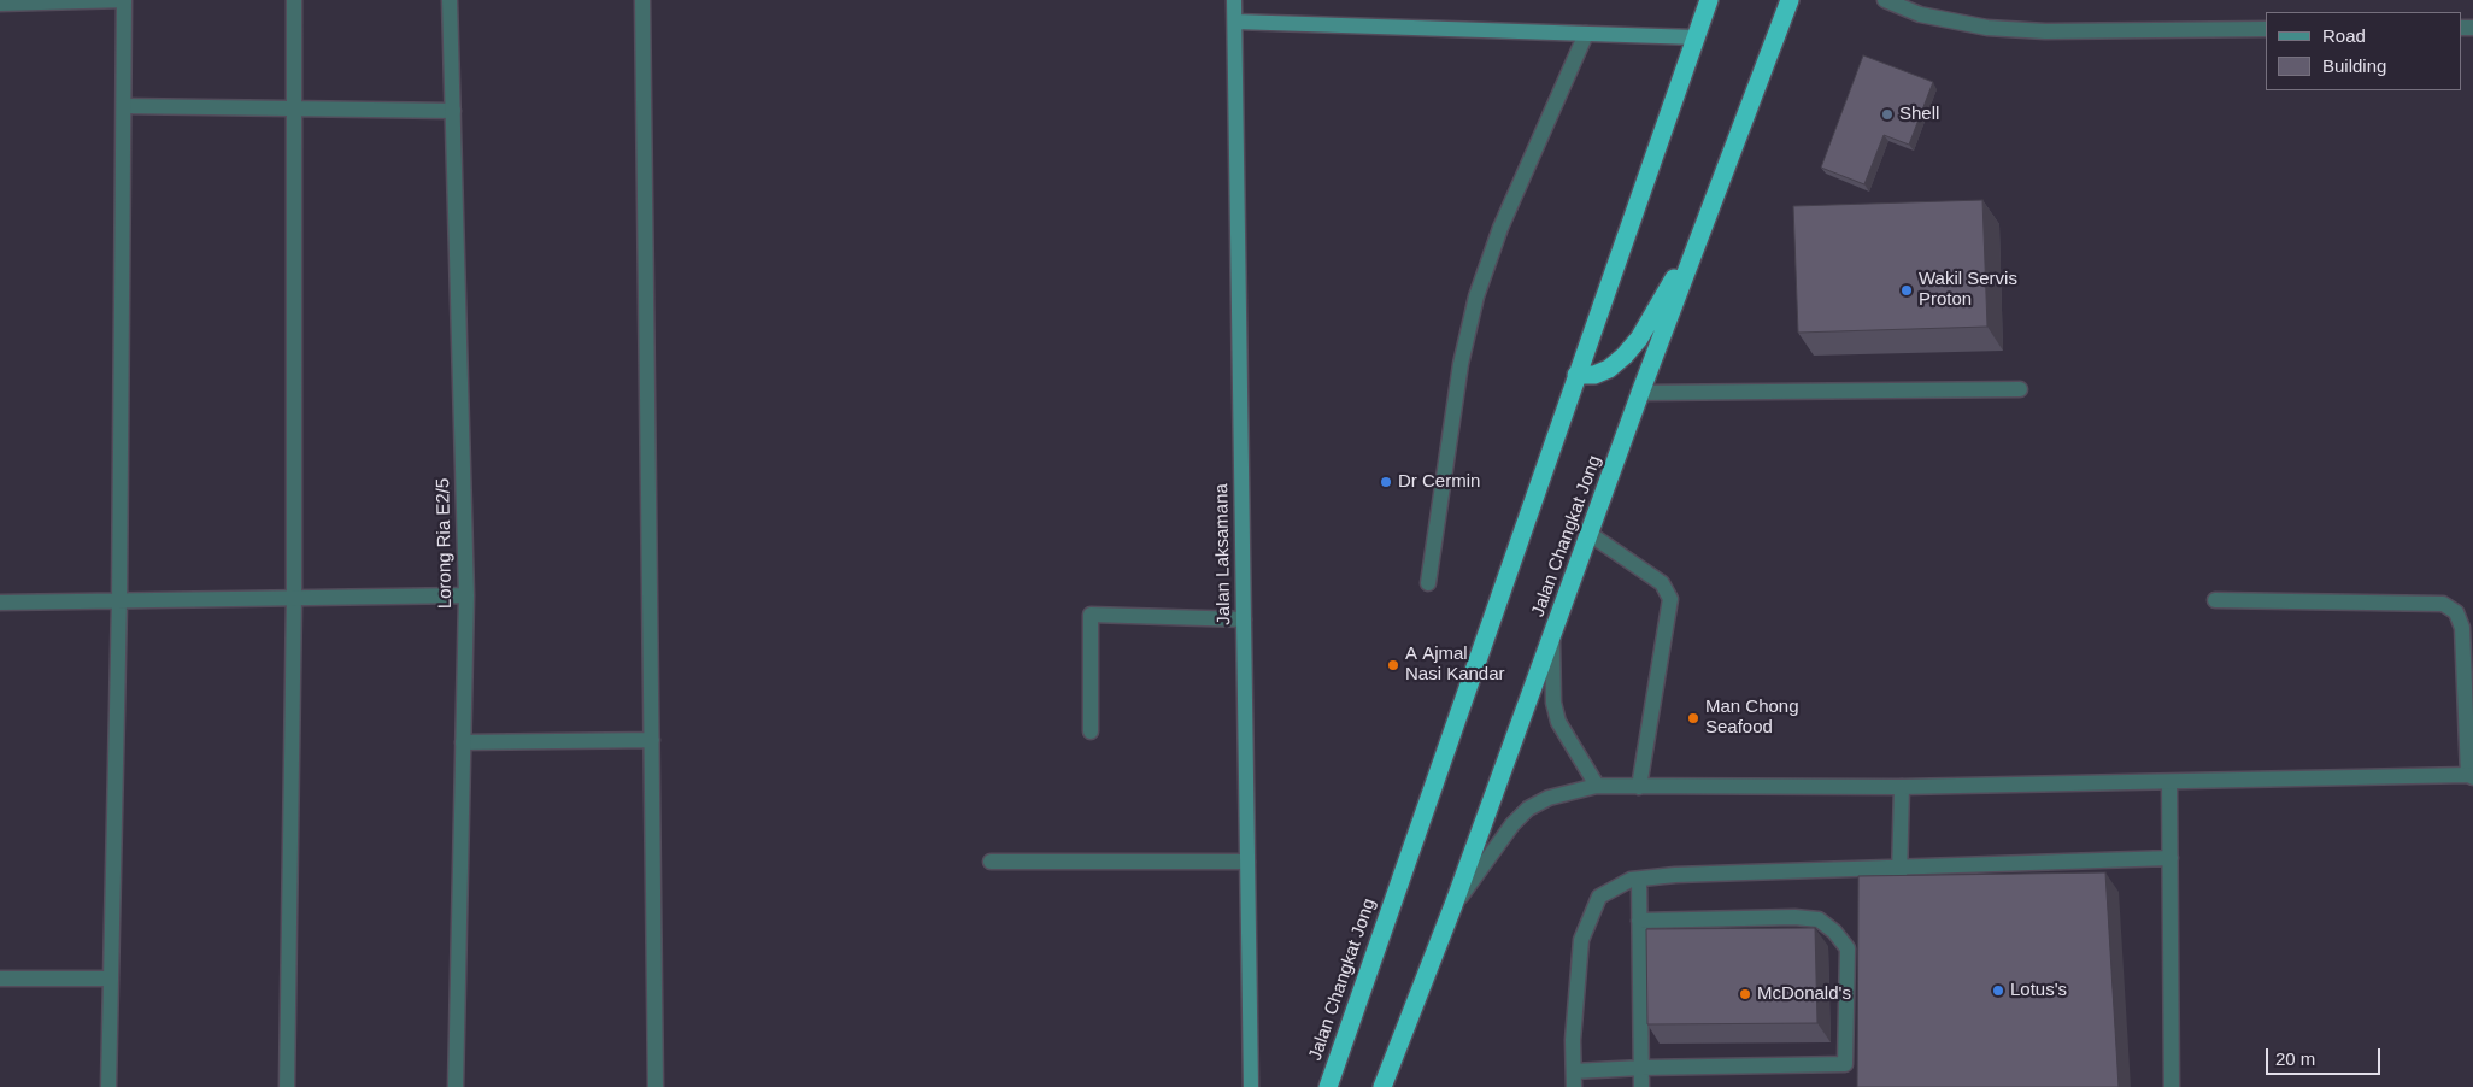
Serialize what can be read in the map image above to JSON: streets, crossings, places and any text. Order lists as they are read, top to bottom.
{
  "streets": {
    "highway": ["Jalan Changkat Jong"],
    "street": ["Lorong Ria E2/5", "Jalan Laksamana"]
  },
  "places": [
    "Shell",
    "Wakil Servis Proton",
    "Dr Cermin",
    "A Ajmal Nasi Kandar",
    "Man Chong Seafood",
    "Lotus's",
    "McDonald's"
  ],
  "legend": ["Road", "Building"],
  "scale_bar": "20 m"
}
